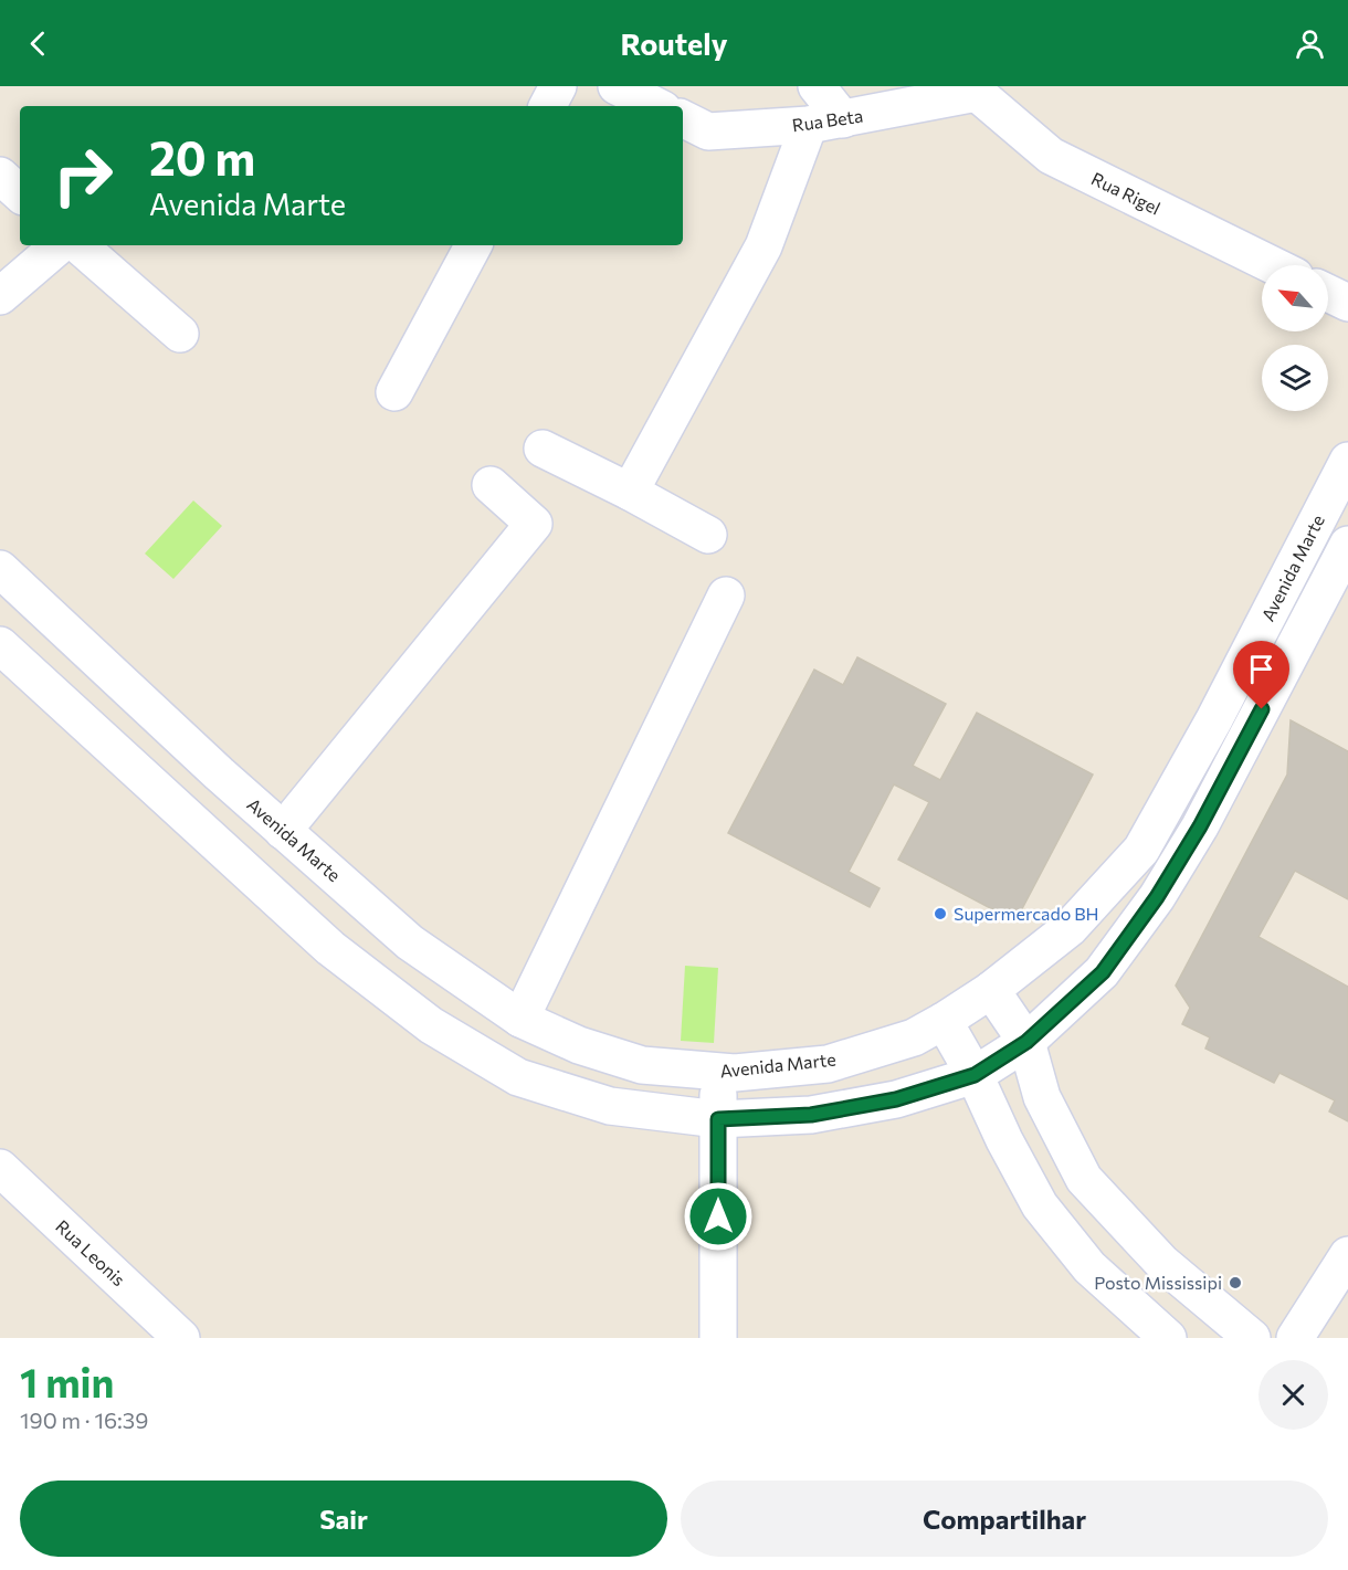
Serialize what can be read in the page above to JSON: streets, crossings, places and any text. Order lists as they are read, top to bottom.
{
  "streets": {
    "street": [
      "Rua Beta",
      "Rua Rigel",
      "Avenida Marte",
      "Rua Leonis"
    ]
  },
  "crossings": [
    ["Rua Beta", "Rua Rigel"]
  ],
  "places": ["Supermercado BH", "Posto Mississipi"],
  "north": "top left",
  "page": {
    "header": "Routely",
    "turn": ["20 m", "Avenida Marte"],
    "heading": ["1 min", "190 m · 16:39"],
    "buttons": ["Sair", "Compartilhar"]
  }
}
